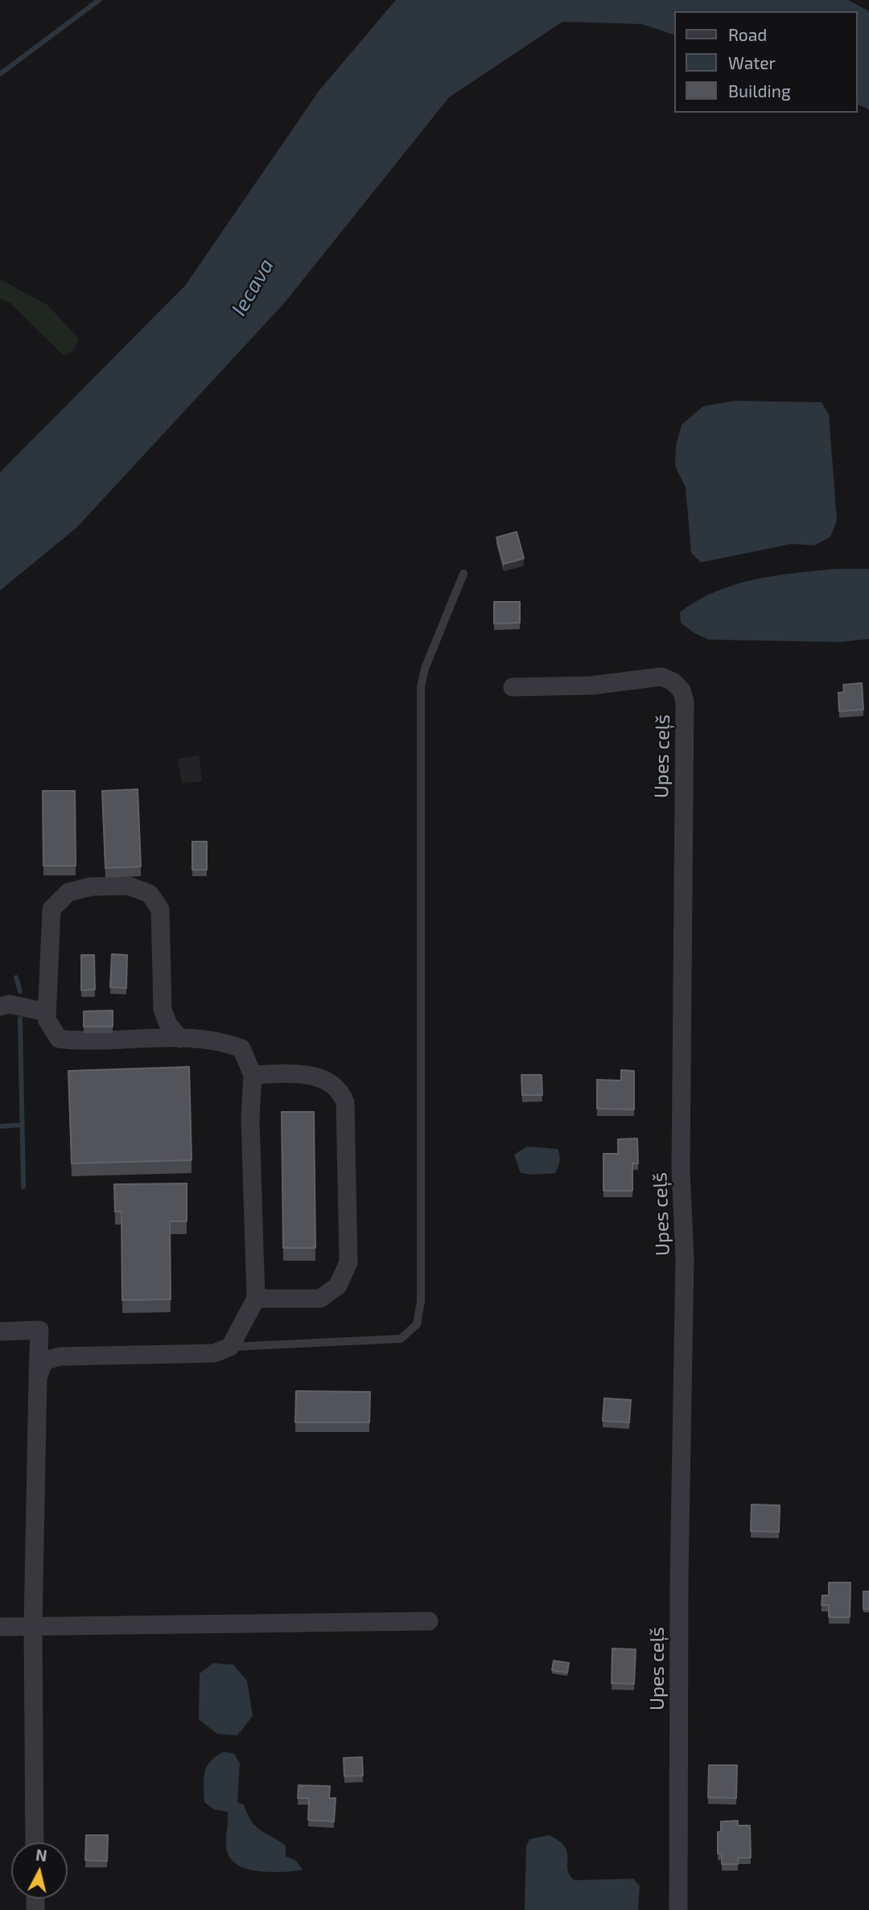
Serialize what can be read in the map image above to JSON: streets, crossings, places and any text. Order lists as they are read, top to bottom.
{
  "streets": {
    "street": ["Upes ceļš"]
  },
  "water": ["Iecava"],
  "legend": ["Road", "Water", "Building"],
  "north": "top"
}
